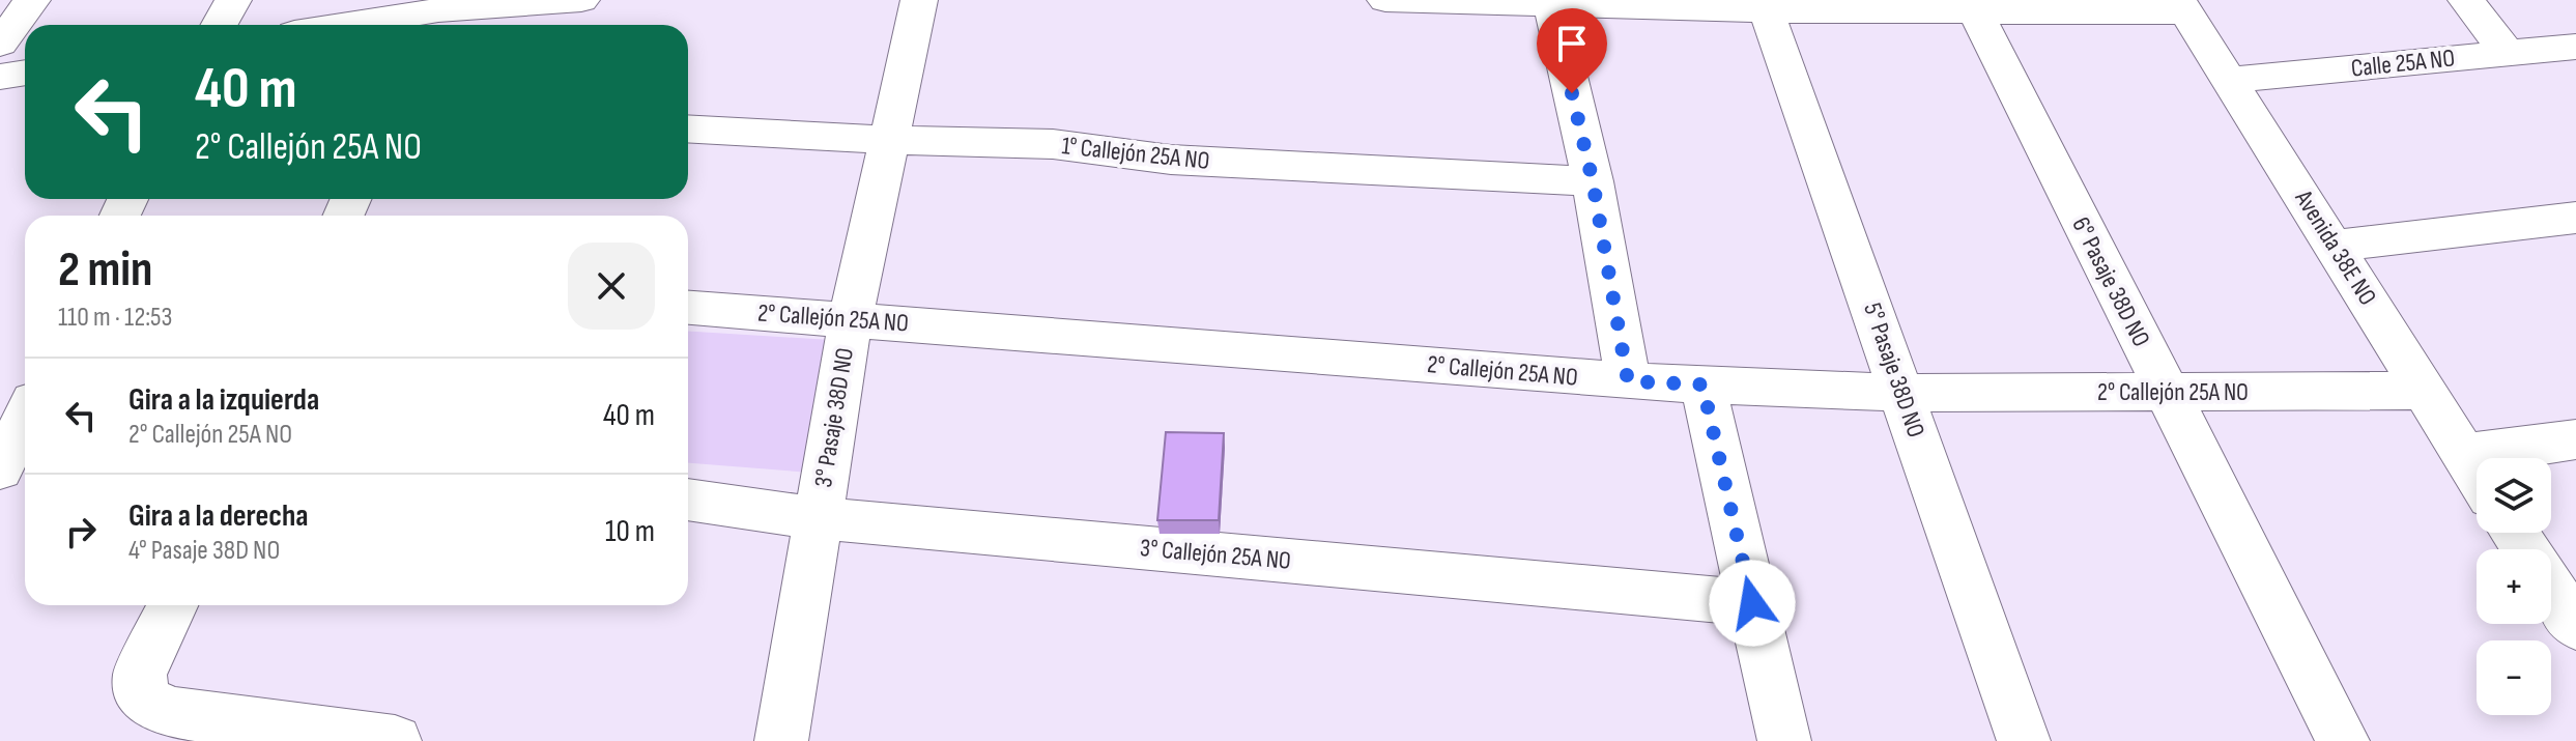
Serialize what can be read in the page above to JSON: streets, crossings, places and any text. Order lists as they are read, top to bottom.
{
  "streets": {
    "street": [
      "Calle 25A NO",
      "1° Callejón 25A NO",
      "Avenida 38E NO",
      "6° Pasaje 38D NO",
      "2° Callejón 25A NO",
      "5° Pasaje 38D NO",
      "3° Pasaje 38D NO",
      "3° Callejón 25A NO"
    ]
  },
  "crossings": [
    ["Calle 25A NO", "Avenida 38E NO"],
    ["1° Callejón 25A NO", "3° Pasaje 38D NO"],
    ["Avenida 38E NO", "2° Callejón 25A NO"],
    ["6° Pasaje 38D NO", "2° Callejón 25A NO"],
    ["2° Callejón 25A NO", "5° Pasaje 38D NO"],
    ["2° Callejón 25A NO", "3° Pasaje 38D NO"],
    ["3° Pasaje 38D NO", "3° Callejón 25A NO"]
  ],
  "page": {
    "turn": ["40 m", "2° Callejón 25A NO"],
    "heading": ["2 min", "110 m · 12:53"],
    "list": [
      {
        "name": "Gira a la izquierda",
        "note": "2° Callejón 25A NO",
        "value": "40 m"
      },
      {
        "name": "Gira a la derecha",
        "note": "4° Pasaje 38D NO",
        "value": "10 m"
      }
    ],
    "map_buttons": ["+", "−"]
  }
}
